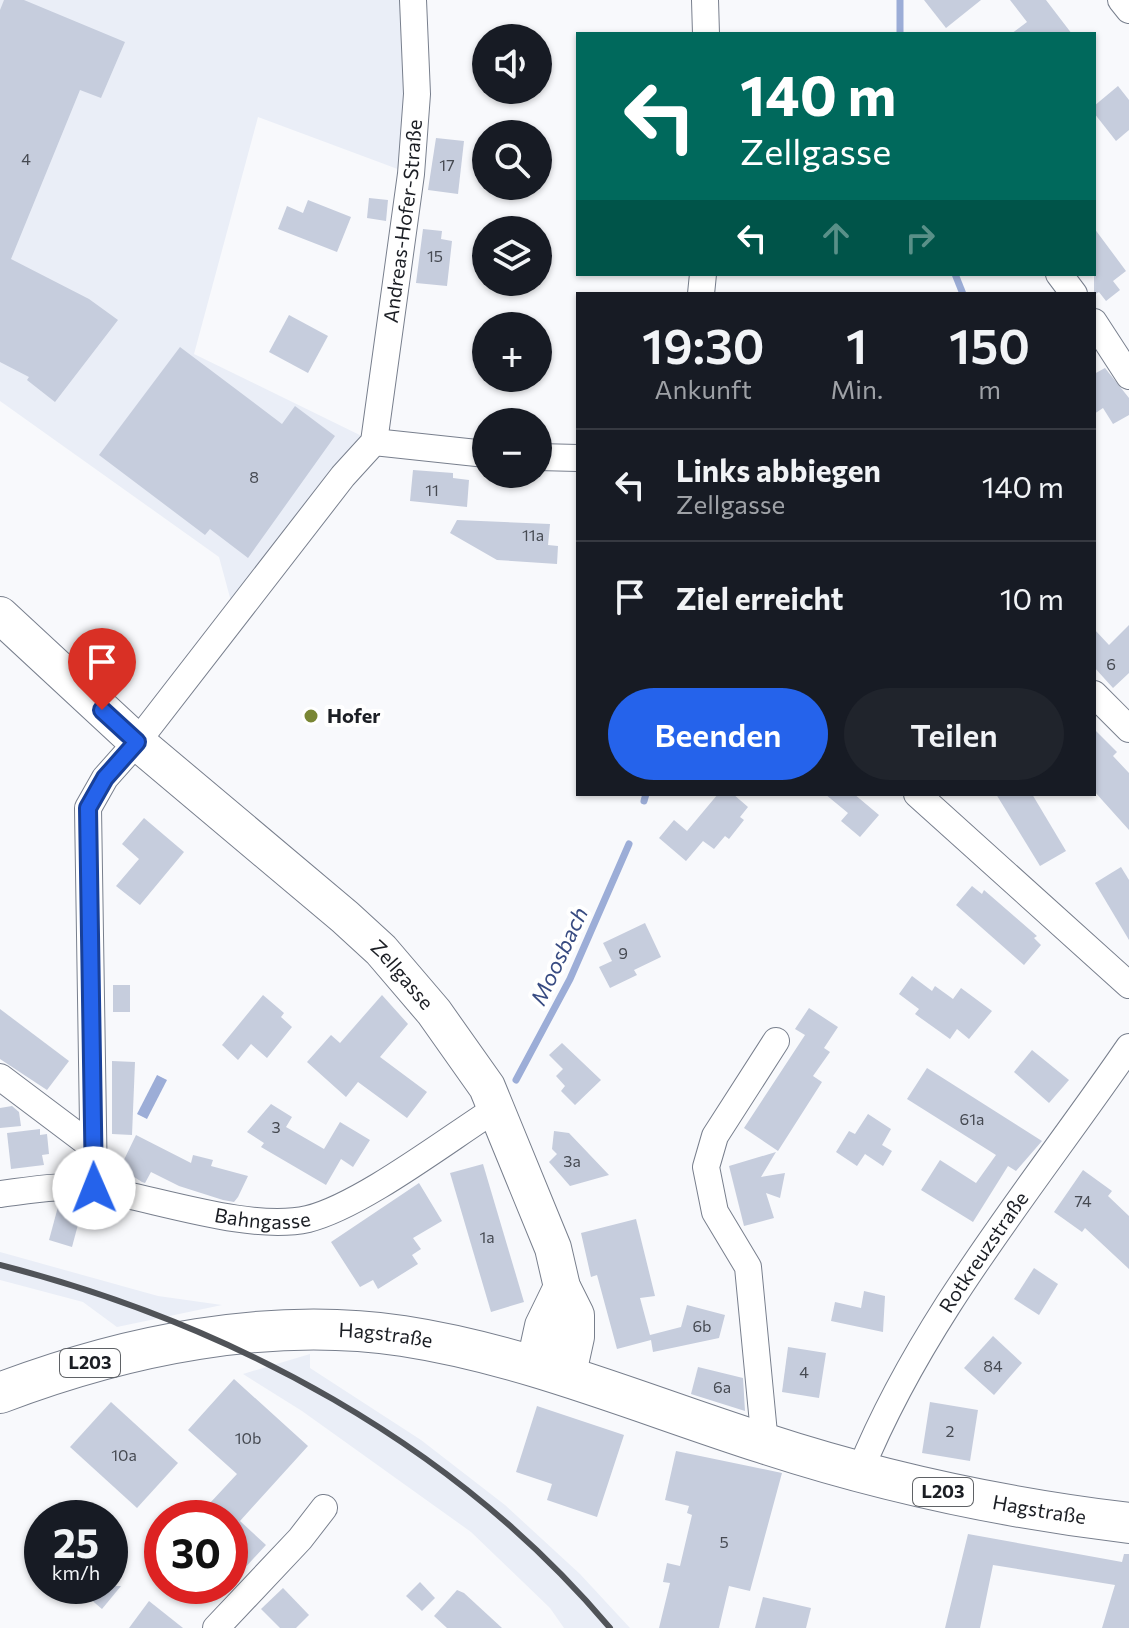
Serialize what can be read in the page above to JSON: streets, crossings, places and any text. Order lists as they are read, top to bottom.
{
  "streets": {
    "main road": ["Zellgasse", "Hagstraße", "L203"],
    "street": ["Andreas-Hofer-Straße", "Bahngasse", "Rotkreuzstraße"]
  },
  "crossings": [
    ["Zellgasse", "Bahngasse"],
    ["Zellgasse", "Hagstraße"],
    ["Rotkreuzstraße", "Hagstraße"]
  ],
  "water": ["Moosbach"],
  "places": ["Hofer"],
  "house_numbers": [
    "4",
    "17",
    "15",
    "8",
    "11",
    "11a",
    "6",
    "9",
    "61a",
    "3",
    "3a",
    "74",
    "1a",
    "6b",
    "84",
    "4",
    "6a",
    "2",
    "10b",
    "10a",
    "5"
  ],
  "page": {
    "map_buttons": ["+", "−"],
    "turn": ["140 m", "Zellgasse"],
    "eta": [
      "19:30",
      "Ankunft",
      "1",
      "Min.",
      "150",
      "m"
    ],
    "list": [
      {
        "name": "Links abbiegen",
        "note": "Zellgasse",
        "value": "140 m"
      },
      {
        "name": "Ziel erreicht",
        "value": "10 m"
      }
    ],
    "buttons": ["Beenden", "Teilen"],
    "speed": "25 km/h",
    "limit": "30"
  }
}
